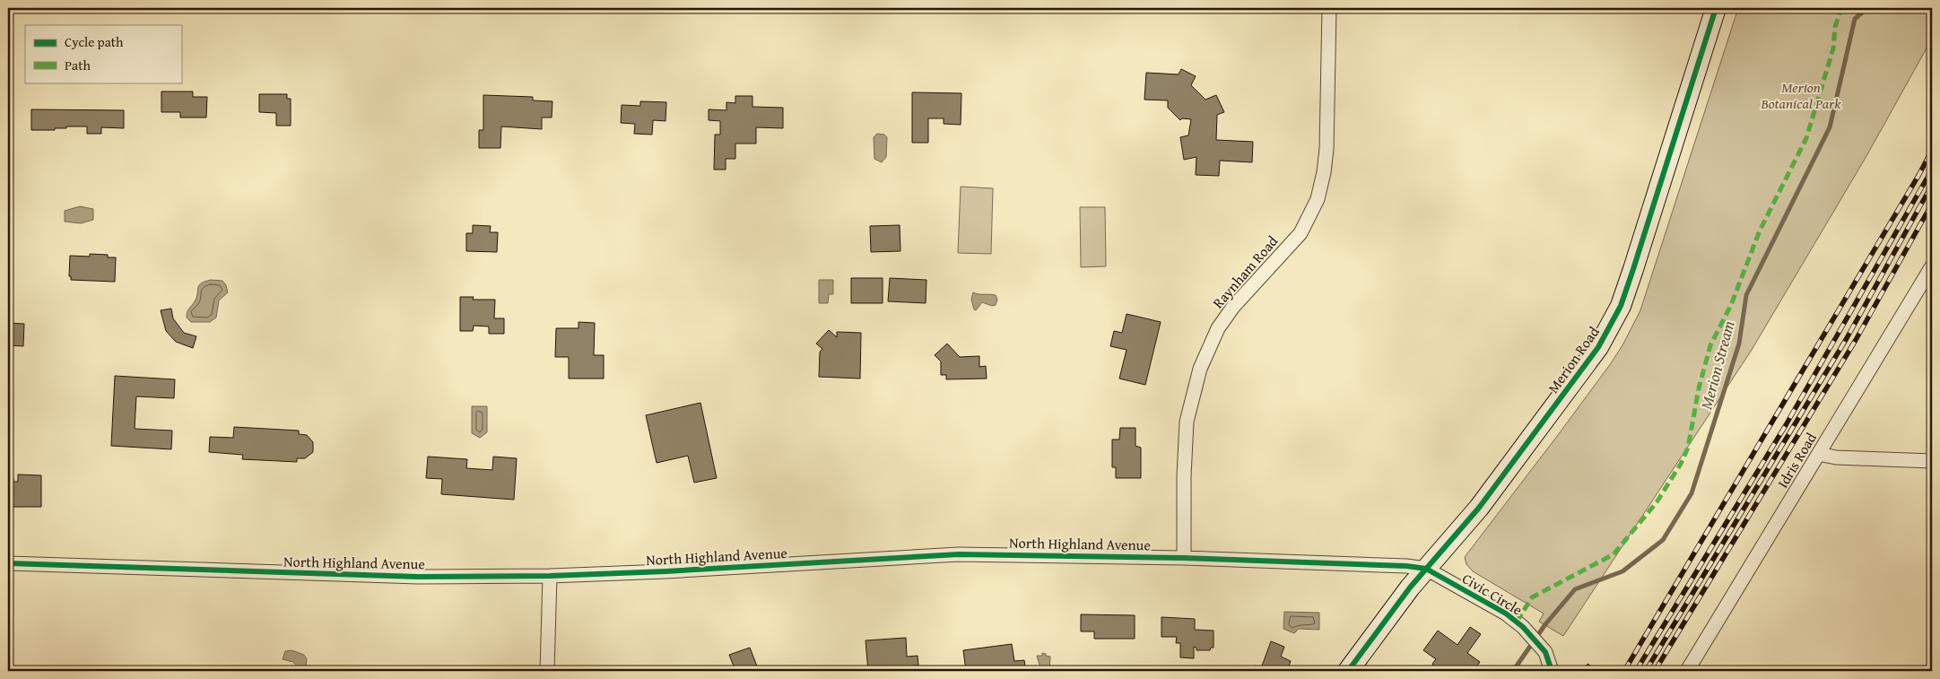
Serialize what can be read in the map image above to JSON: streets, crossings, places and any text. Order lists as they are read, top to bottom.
{
  "streets": {
    "street": [
      "Raynham Road",
      "Merion Road",
      "Idris Road",
      "North Highland Avenue",
      "Civic Circle"
    ]
  },
  "crossings": [
    ["Raynham Road", "North Highland Avenue"],
    ["Merion Road", "North Highland Avenue"],
    ["Merion Road", "Civic Circle"],
    ["North Highland Avenue", "Civic Circle"]
  ],
  "water": ["Merion Stream"],
  "parks": ["Merion Botanical Park"],
  "legend": ["Cycle path", "Path"]
}
